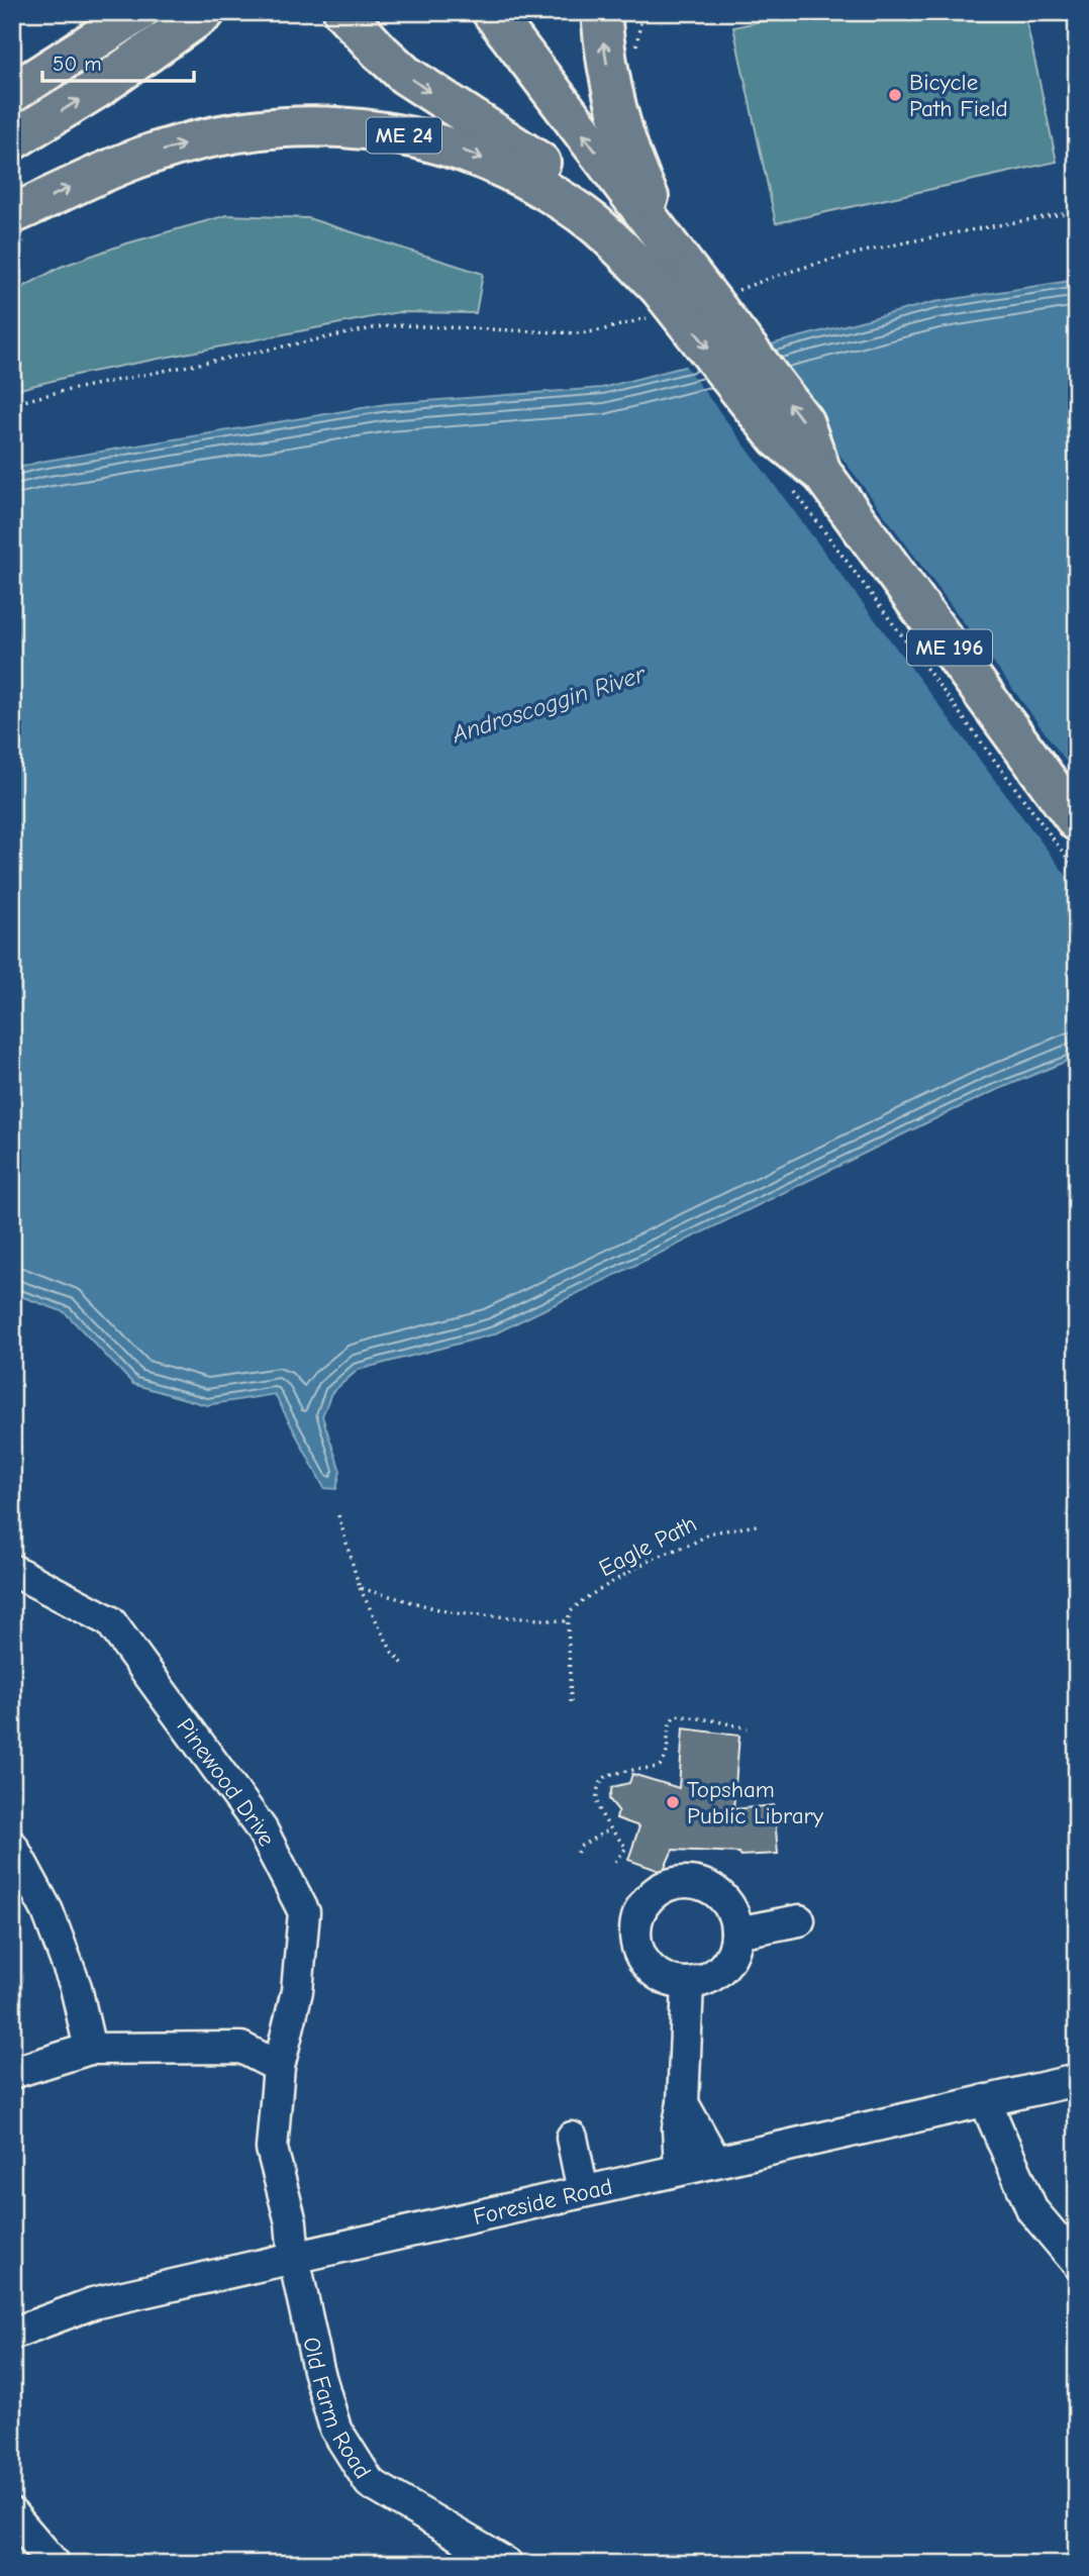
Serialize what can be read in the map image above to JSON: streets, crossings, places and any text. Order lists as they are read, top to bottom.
{
  "streets": {
    "highway": ["ME 24", "ME 196"],
    "street": ["Pinewood Drive", "Foreside Road", "Old Farm Road"],
    "path": ["Eagle Path"]
  },
  "crossings": [
    ["ME 24", "ME 196"],
    ["Pinewood Drive", "Foreside Road"],
    ["Pinewood Drive", "Old Farm Road"],
    ["Foreside Road", "Old Farm Road"]
  ],
  "water": ["Androscoggin River"],
  "places": ["Bicycle Path Field", "Topsham Public Library"],
  "scale_bar": "50 m"
}
